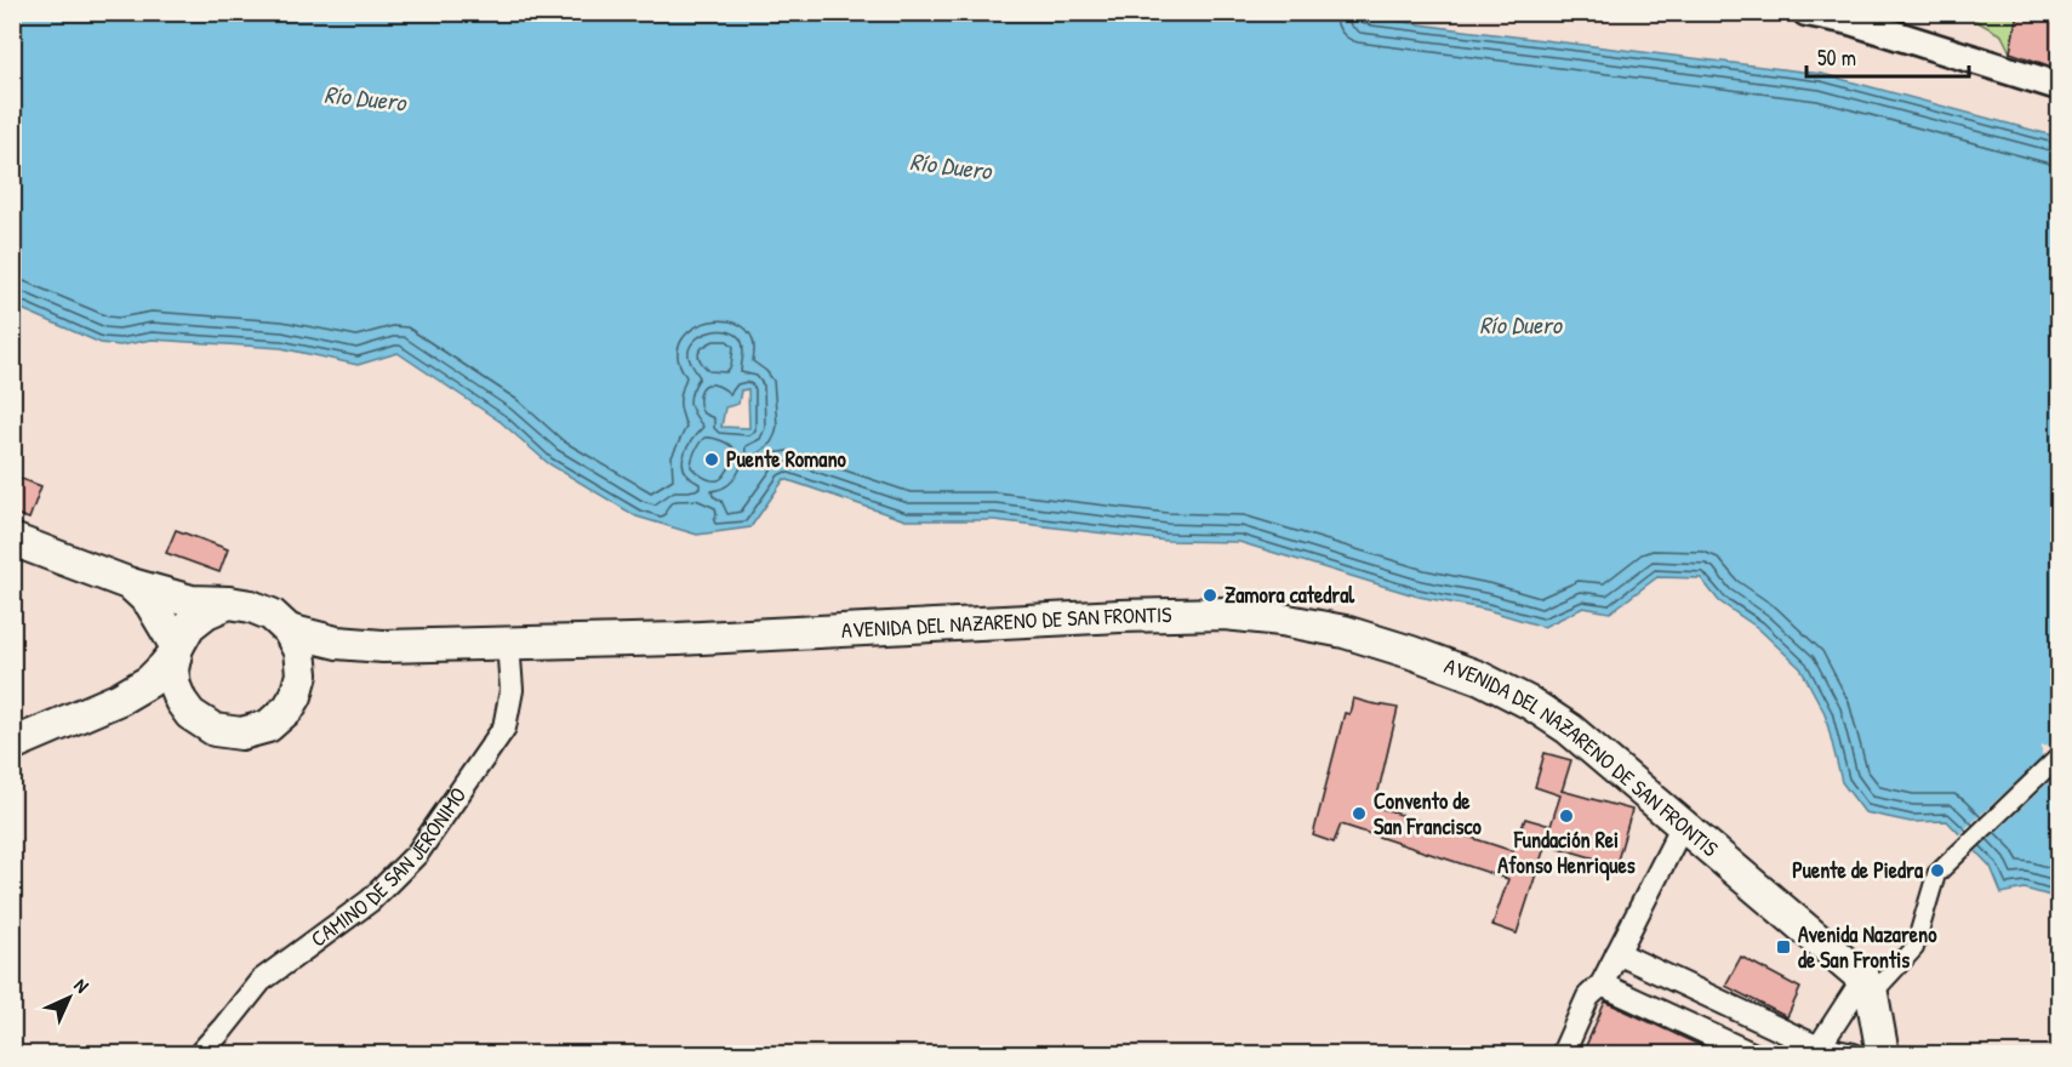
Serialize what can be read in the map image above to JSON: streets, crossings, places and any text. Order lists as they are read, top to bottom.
{
  "streets": {
    "main road": ["AVENIDA DEL NAZARENO DE SAN FRONTIS"],
    "street": ["CAMINO DE SAN JERÓNIMO"]
  },
  "crossings": [
    ["AVENIDA DEL NAZARENO DE SAN FRONTIS", "CAMINO DE SAN JERÓNIMO"]
  ],
  "water": ["Río Duero"],
  "places": {
    "other": [
      "Puente Romano",
      "Zamora catedral",
      "Convento de San Francisco",
      "Fundación Rei Afonso Henriques",
      "Puente de Piedra"
    ],
    "transit": ["Avenida Nazareno de San Frontis"]
  },
  "scale_bar": "50 m",
  "north": "top right"
}
